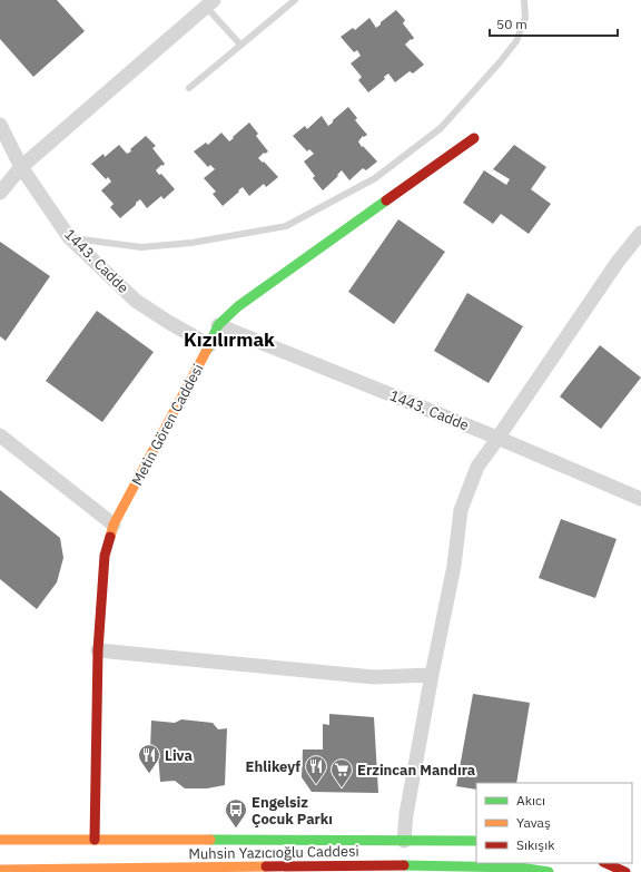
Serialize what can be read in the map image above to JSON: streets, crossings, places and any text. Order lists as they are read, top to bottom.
{
  "streets": {
    "main road": ["Metin Gören Caddesi", "Muhsin Yazıcıoğlu Caddesi"],
    "street": ["1443. Cadde"]
  },
  "crossings": [
    ["1443. Cadde", "Metin Gören Caddesi"],
    ["Metin Gören Caddesi", "Muhsin Yazıcıoğlu Caddesi"]
  ],
  "districts": ["Kızılırmak"],
  "places": {
    "restaurant": ["Liva", "Ehlikeyf"],
    "supermarket": ["Erzincan Mandıra"],
    "bus stop": ["Engelsiz Çocuk Parkı"]
  },
  "legend": ["Akıcı", "Yavaş", "Sıkışık"],
  "scale_bar": "50 m"
}
